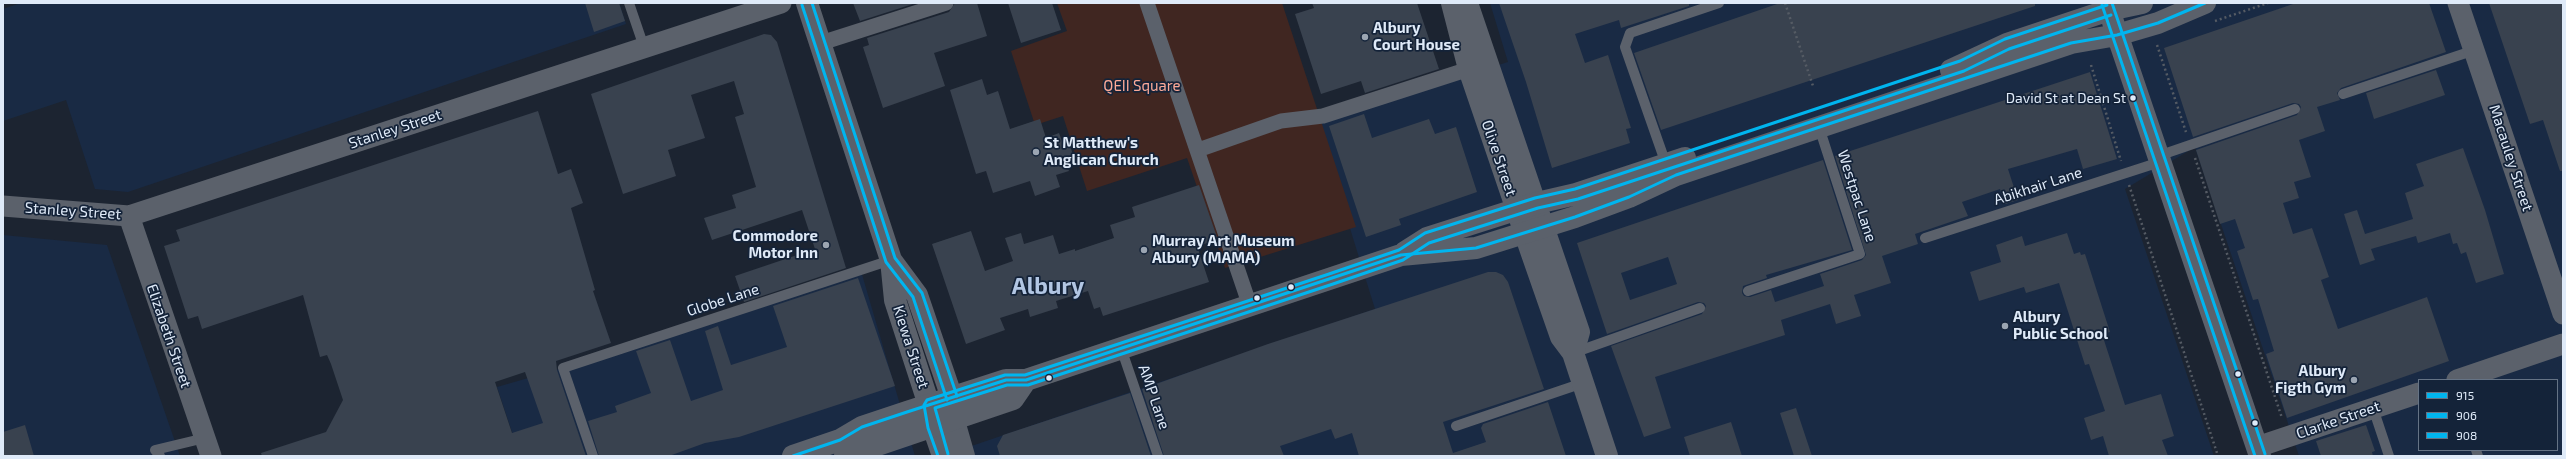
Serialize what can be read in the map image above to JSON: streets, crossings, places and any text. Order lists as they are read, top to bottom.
{
  "streets": {
    "main road": ["Olive Street", "Kiewa Street"],
    "street": [
      "Stanley Street",
      "Macauley Street",
      "Elizabeth Street",
      "Clarke Street"
    ],
    "lane": [
      "Abikhair Lane",
      "Westpac Lane",
      "Globe Lane",
      "AMP Lane"
    ]
  },
  "crossings": [
    ["Stanley Street", "Elizabeth Street"],
    ["Globe Lane", "Kiewa Street"]
  ],
  "districts": ["Albury"],
  "parks": ["QEII Square"],
  "places": [
    "Albury Court House",
    "David St at Dean St",
    "St Matthew's Anglican Church",
    "Commodore Motor Inn",
    "Murray Art Museum Albury (MAMA)",
    "Albury Public School",
    "Albury Figth Gym"
  ],
  "lines": ["transit line 915", "transit line 908", "transit line 906"],
  "legend": ["915", "906", "908"]
}
